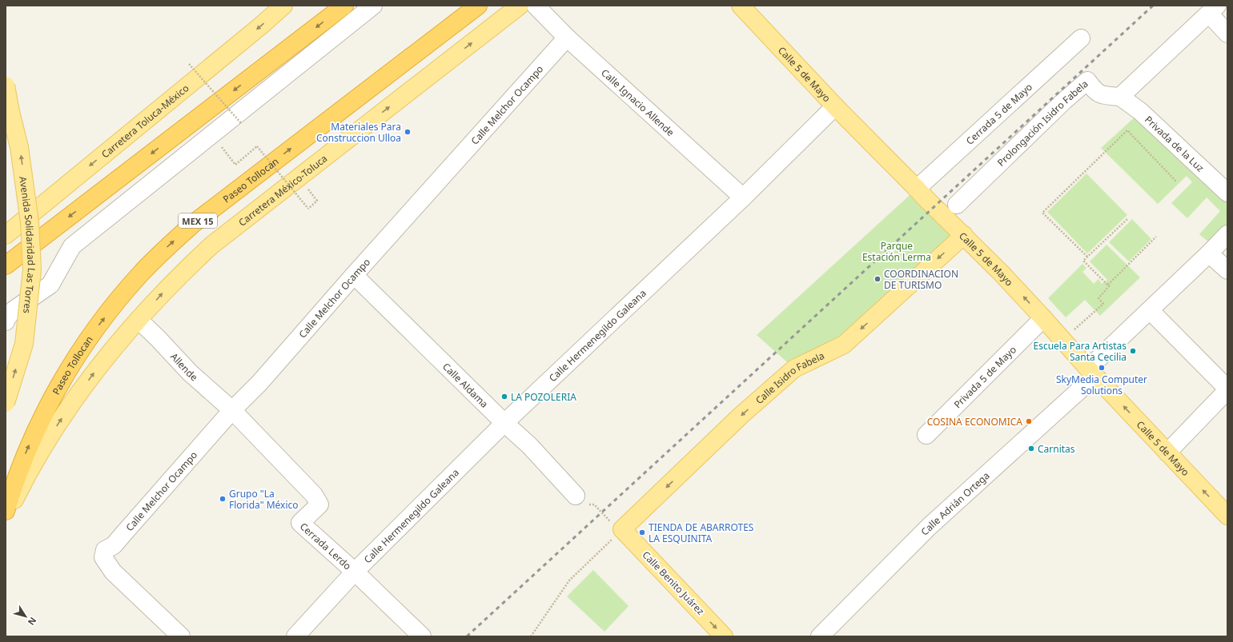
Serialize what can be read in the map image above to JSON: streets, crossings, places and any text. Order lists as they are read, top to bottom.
{
  "streets": {
    "highway": ["Paseo Tollocan", "MEX 15"],
    "main road": [
      "Calle 5 de Mayo",
      "Carretera Toluca-México",
      "Carretera México-Toluca",
      "Avenida Solidaridad Las Torres",
      "Calle Isidro Fabela",
      "Calle Benito Juárez"
    ],
    "street": [
      "Calle Ignacio Allende",
      "Calle Melchor Ocampo",
      "Cerrada 5 de Mayo",
      "Prolongación Isidro Fabela",
      "Privada de la Luz",
      "Calle Hermenegildo Galeana",
      "Allende",
      "Privada 5 de Mayo",
      "Calle Aldama",
      "Calle Adrián Ortega",
      "Cerrada Lerdo"
    ]
  },
  "crossings": [
    ["Calle 5 de Mayo", "Cerrada 5 de Mayo"],
    ["Calle 5 de Mayo", "Calle Hermenegildo Galeana"],
    ["Calle 5 de Mayo", "Privada 5 de Mayo"],
    ["Calle 5 de Mayo", "Calle Isidro Fabela"],
    ["Calle 5 de Mayo", "Calle Adrián Ortega"],
    ["Calle Ignacio Allende", "Calle Melchor Ocampo"],
    ["Calle Ignacio Allende", "Calle Hermenegildo Galeana"],
    ["Calle Melchor Ocampo", "Allende"],
    ["Calle Melchor Ocampo", "Calle Aldama"],
    ["Calle Melchor Ocampo", "Cerrada Lerdo"],
    ["Prolongación Isidro Fabela", "Privada de la Luz"],
    ["Carretera México-Toluca", "Allende"],
    ["Calle Hermenegildo Galeana", "Calle Aldama"],
    ["Calle Hermenegildo Galeana", "Cerrada Lerdo"],
    ["Allende", "Cerrada Lerdo"],
    ["Calle Isidro Fabela", "Calle Benito Juárez"]
  ],
  "one_way": [
    "Calle 5 de Mayo",
    "Carretera Toluca-México",
    "Carretera México-Toluca",
    "Avenida Solidaridad Las Torres",
    "Calle Isidro Fabela",
    "Calle Benito Juárez"
  ],
  "parks": ["Parque Estación Lerma"],
  "places": [
    "Materiales Para Construccion Ulloa",
    "COORDINACION DE TURISMO",
    "Escuela Para Artistas Santa Cecilia",
    "SkyMedia Computer Solutions",
    "LA POZOLERIA",
    "COSINA ECONOMICA",
    "Carnitas",
    "Grupo \"La Florida\" México",
    "TIENDA DE ABARROTES LA ESQUINITA"
  ],
  "north": "bottom right"
}
